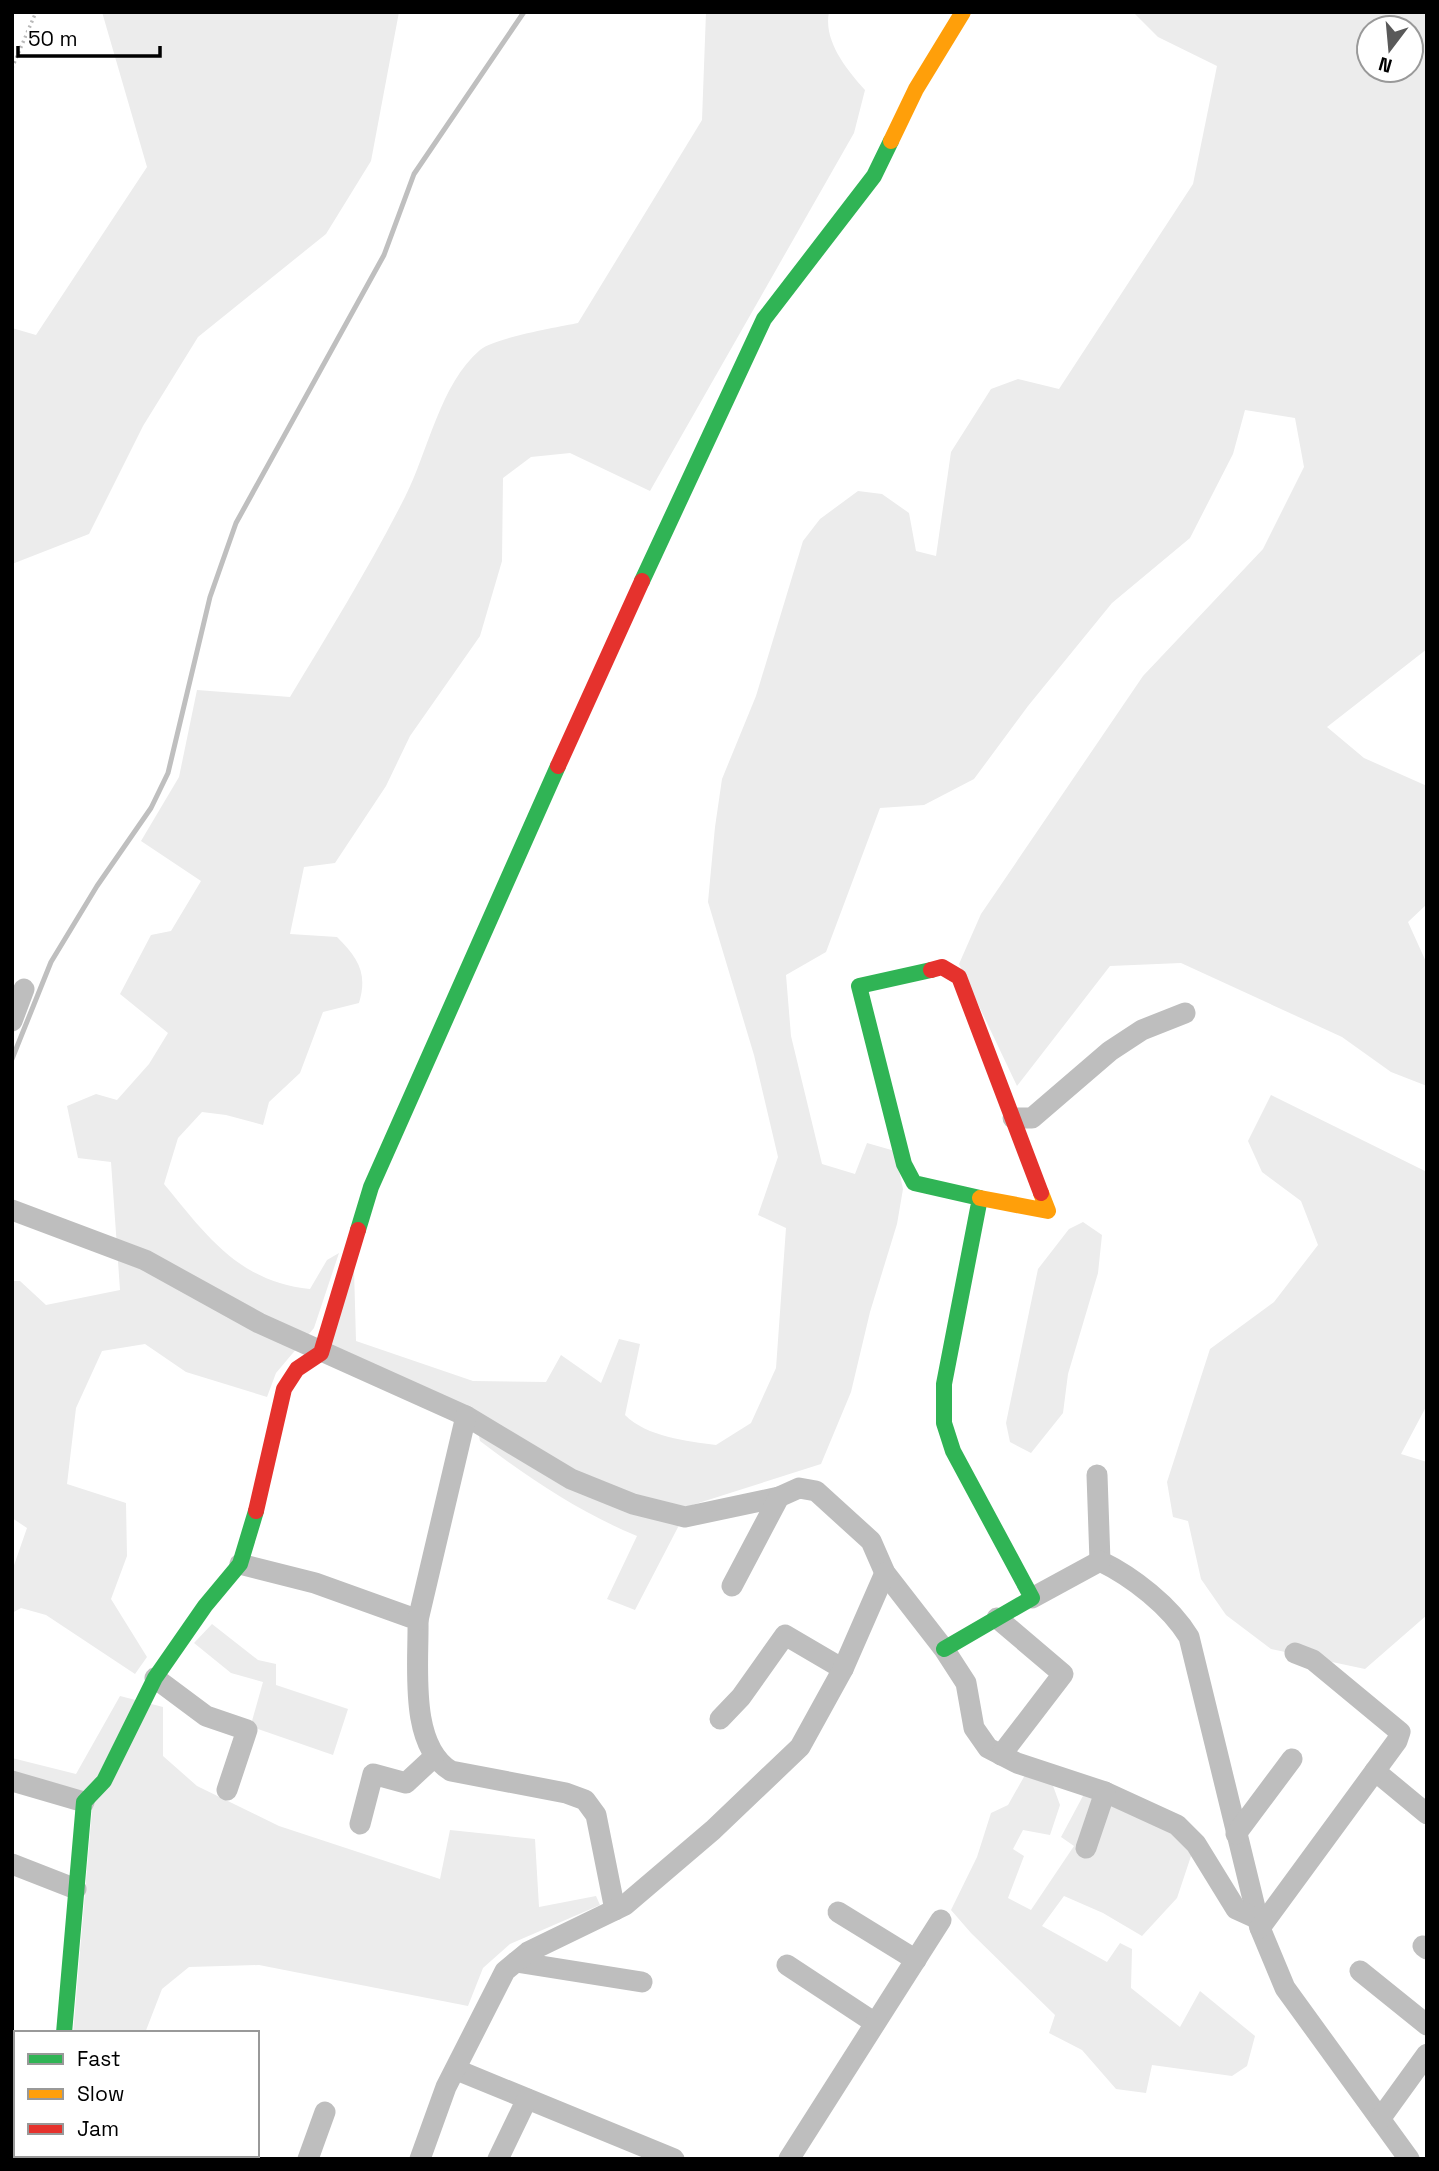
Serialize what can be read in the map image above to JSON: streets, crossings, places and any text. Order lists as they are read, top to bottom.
{
  "legend": ["Fast", "Slow", "Jam"],
  "scale_bar": "50 m",
  "north": "bottom"
}
